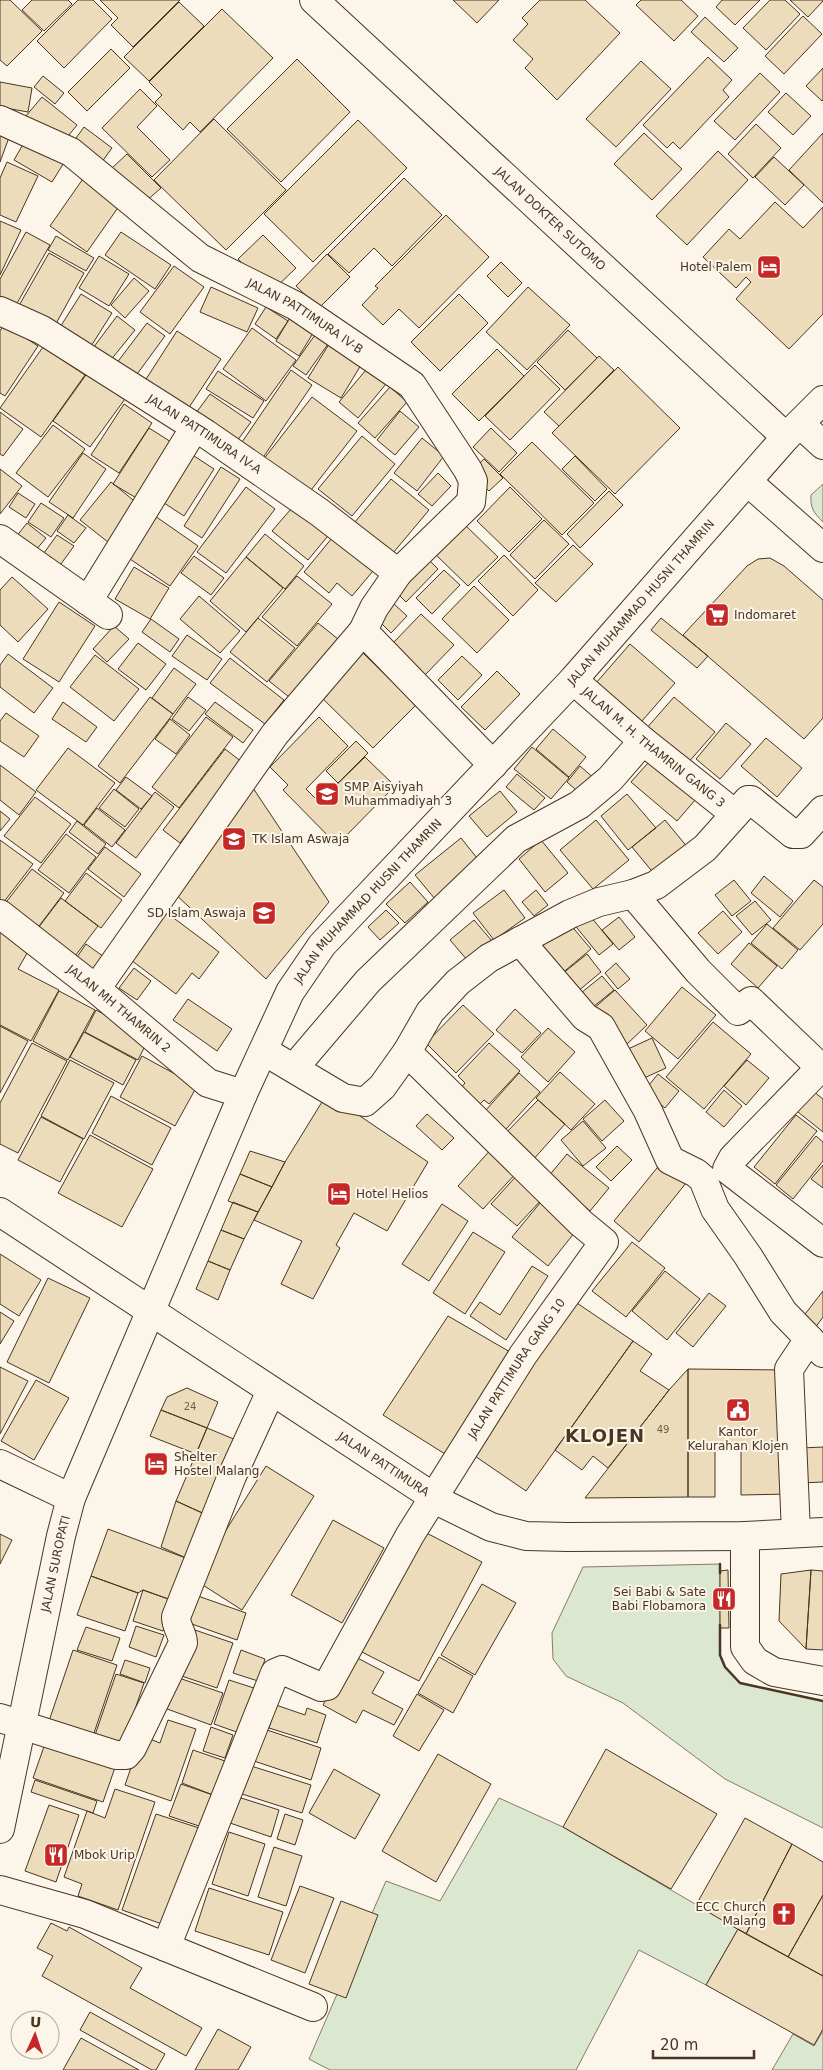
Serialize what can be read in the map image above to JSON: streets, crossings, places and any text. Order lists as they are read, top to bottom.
{
  "streets": {
    "street": [
      "JALAN DOKTER SUTOMO",
      "JALAN PATTIMURA IV-B",
      "JALAN PATTIMURA IV-A",
      "JALAN MUHAMMAD HUSNI THAMRIN",
      "JALAN M. H. THAMRIN GANG 3",
      "JALAN MH THAMRIN 2",
      "JALAN PATTIMURA GANG 10",
      "JALAN PATTIMURA",
      "JALAN SUROPATI"
    ]
  },
  "crossings": [
    ["JALAN DOKTER SUTOMO", "JALAN MUHAMMAD HUSNI THAMRIN"],
    ["JALAN PATTIMURA IV-B", "JALAN PATTIMURA IV-A"],
    ["JALAN PATTIMURA IV-B", "JALAN MH THAMRIN 2"],
    ["JALAN MUHAMMAD HUSNI THAMRIN", "JALAN M. H. THAMRIN GANG 3"],
    ["JALAN MUHAMMAD HUSNI THAMRIN", "JALAN MH THAMRIN 2"],
    ["JALAN MUHAMMAD HUSNI THAMRIN", "JALAN PATTIMURA"],
    ["JALAN MUHAMMAD HUSNI THAMRIN", "JALAN SUROPATI"],
    ["JALAN PATTIMURA GANG 10", "JALAN PATTIMURA"],
    ["JALAN PATTIMURA", "JALAN SUROPATI"]
  ],
  "districts": ["KLOJEN"],
  "places": {
    "hotel": ["Hotel Palem", "Hotel Helios", "Shelter Hostel Malang"],
    "supermarket": ["Indomaret"],
    "school or university": ["SMP Aisyiyah Muhammadiyah 3", "TK Islam Aswaja", "SD Islam Aswaja"],
    "public building": ["Kantor Kelurahan Klojen"],
    "restaurant": ["Sei Babi & Sate Babi Flobamora", "Mbok Urip"],
    "church": ["ECC Church Malang"]
  },
  "house_numbers": ["24", "49"],
  "scale_bar": "20 m",
  "north": "top"
}
